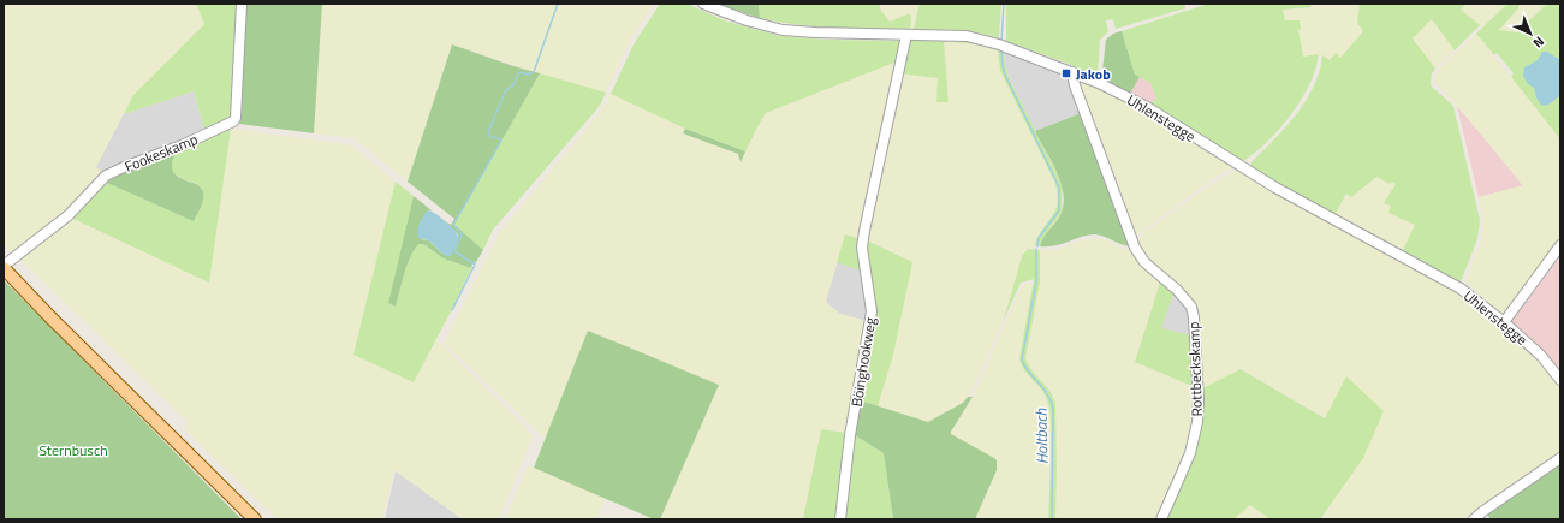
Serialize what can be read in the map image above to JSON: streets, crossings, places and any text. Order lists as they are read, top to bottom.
{
  "streets": {
    "street": [
      "Uhlenstegge",
      "Fookeskamp",
      "Böinghookweg",
      "Rottbeckskamp"
    ]
  },
  "crossings": [
    ["Uhlenstegge", "Böinghookweg"],
    ["Uhlenstegge", "Rottbeckskamp"]
  ],
  "water": ["Holtbach"],
  "parks": ["Sternbusch"],
  "places": {
    "transit": ["Jakob"]
  },
  "north": "bottom right"
}
